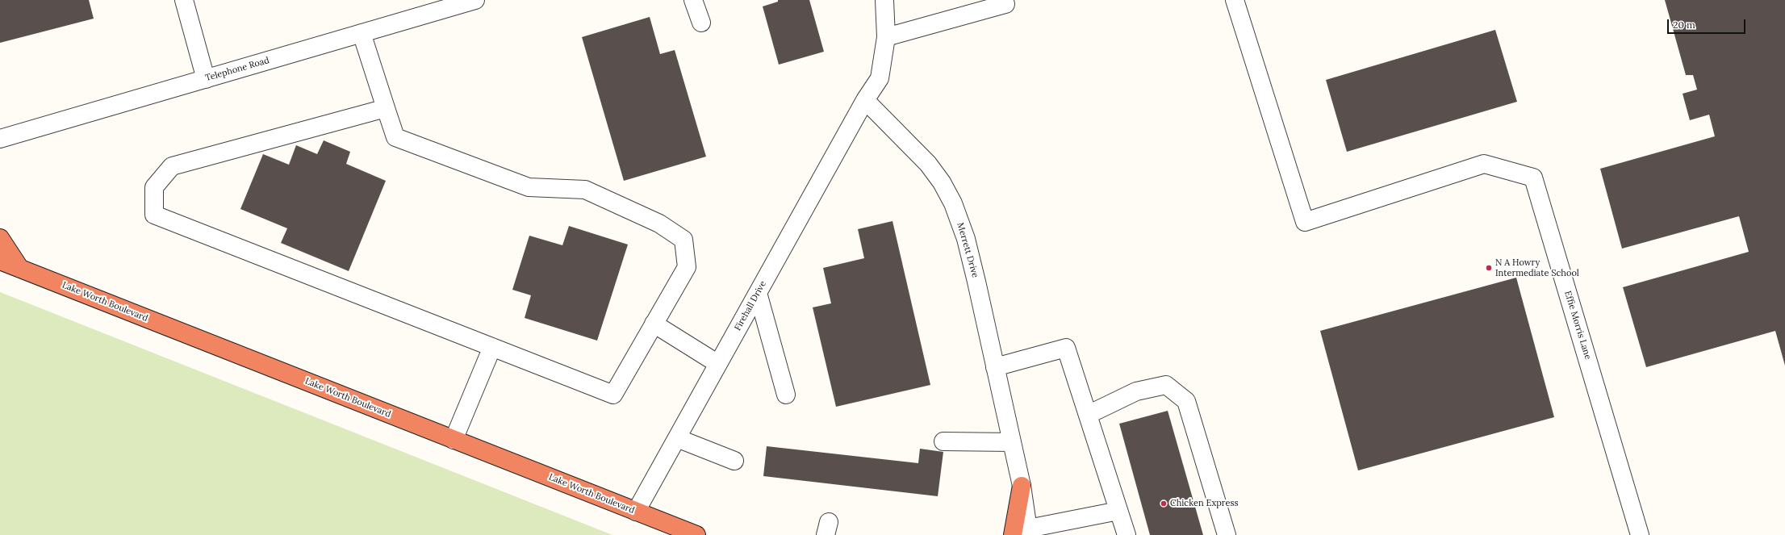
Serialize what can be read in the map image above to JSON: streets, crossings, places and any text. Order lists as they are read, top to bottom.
{
  "streets": {
    "highway": ["Lake Worth Boulevard"],
    "street": [
      "Telephone Road",
      "Merrett Drive",
      "Firehall Drive",
      "Effie Morris Lane"
    ]
  },
  "crossings": [
    ["Merrett Drive", "Firehall Drive"],
    ["Lake Worth Boulevard", "Firehall Drive"]
  ],
  "places": ["N A Howry Intermediate School", "Chicken Express"],
  "scale_bar": "20 m"
}
